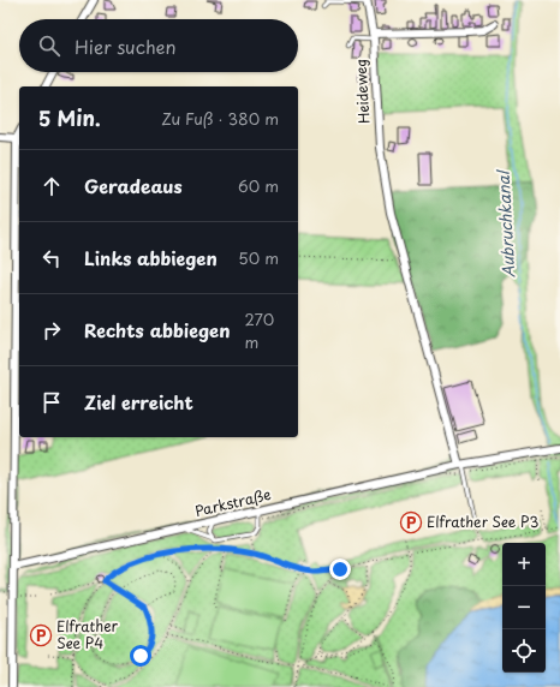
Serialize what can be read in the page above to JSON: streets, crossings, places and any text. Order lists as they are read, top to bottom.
{
  "streets": {
    "street": ["Heideweg", "Parkstraße"]
  },
  "water": ["Aubruchkanal"],
  "places": {
    "parking": ["Elfrather See P3", "Elfrather See P4"]
  },
  "page": {
    "search": "Hier suchen",
    "heading": ["5 Min.", "Zu Fuß · 380 m"],
    "list": [
      ["Geradeaus", "60 m"],
      ["Links abbiegen", "50 m"],
      ["Rechts abbiegen", "270 m"],
      "Ziel erreicht"
    ],
    "map_buttons": ["+", "−"]
  }
}
